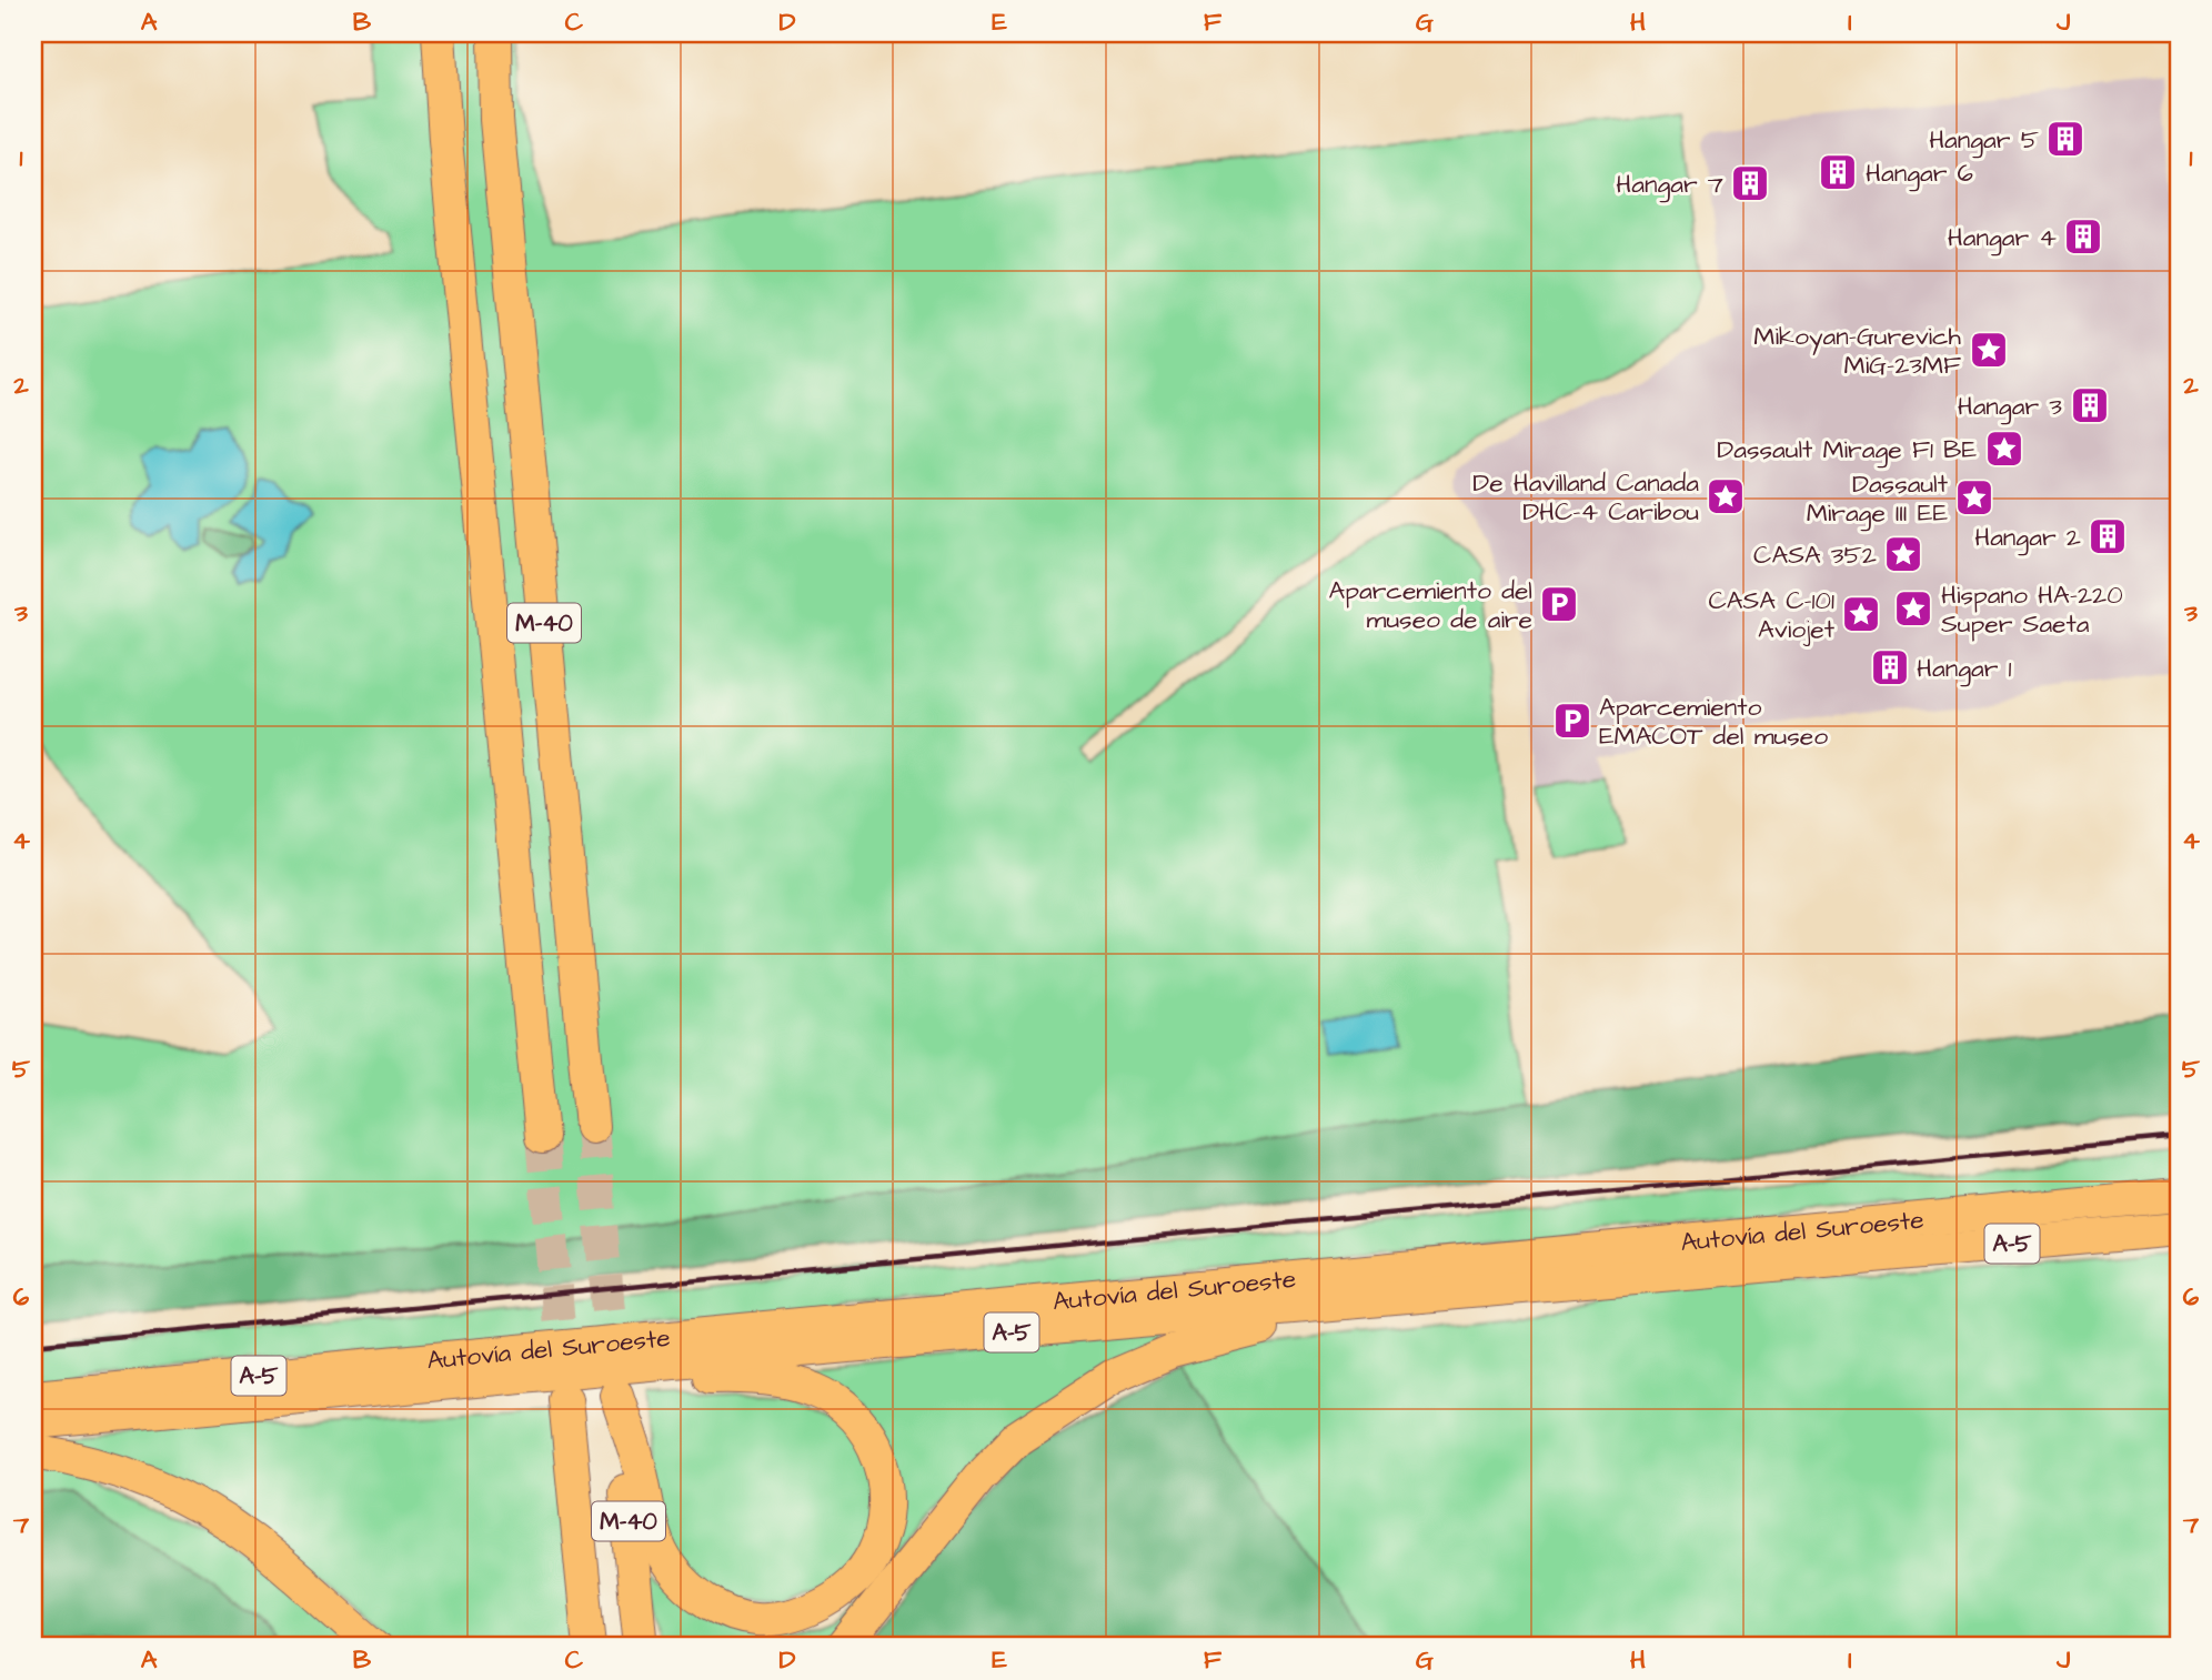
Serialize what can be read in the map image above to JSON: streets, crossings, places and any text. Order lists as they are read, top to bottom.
{
  "streets": {
    "highway": ["M-40", "Autovía del Suroeste", "A-5"]
  },
  "crossings": [
    ["M-40", "Autovía del Suroeste"]
  ],
  "places": {
    "building": [
      "Hangar 5",
      "Hangar 6",
      "Hangar 7",
      "Hangar 4",
      "Hangar 3",
      "Hangar 2",
      "Hangar 1"
    ],
    "place": [
      "Mikoyan-Gurevich MiG-23MF",
      "Dassault Mirage F1 BE",
      "De Havilland Canada DHC-4 Caribou",
      "Dassault Mirage III EE",
      "CASA 352",
      "Hispano HA-220 Super Saeta",
      "CASA C-101 Aviojet"
    ],
    "parking": ["Aparcemiento del museo de aire", "Aparcemiento EMACOT del museo"]
  },
  "grid": {
    "columns": [
      "A",
      "B",
      "C",
      "D",
      "E",
      "F",
      "G",
      "H",
      "I",
      "J"
    ],
    "rows": [
      "1",
      "2",
      "3",
      "4",
      "5",
      "6",
      "7"
    ]
  }
}
